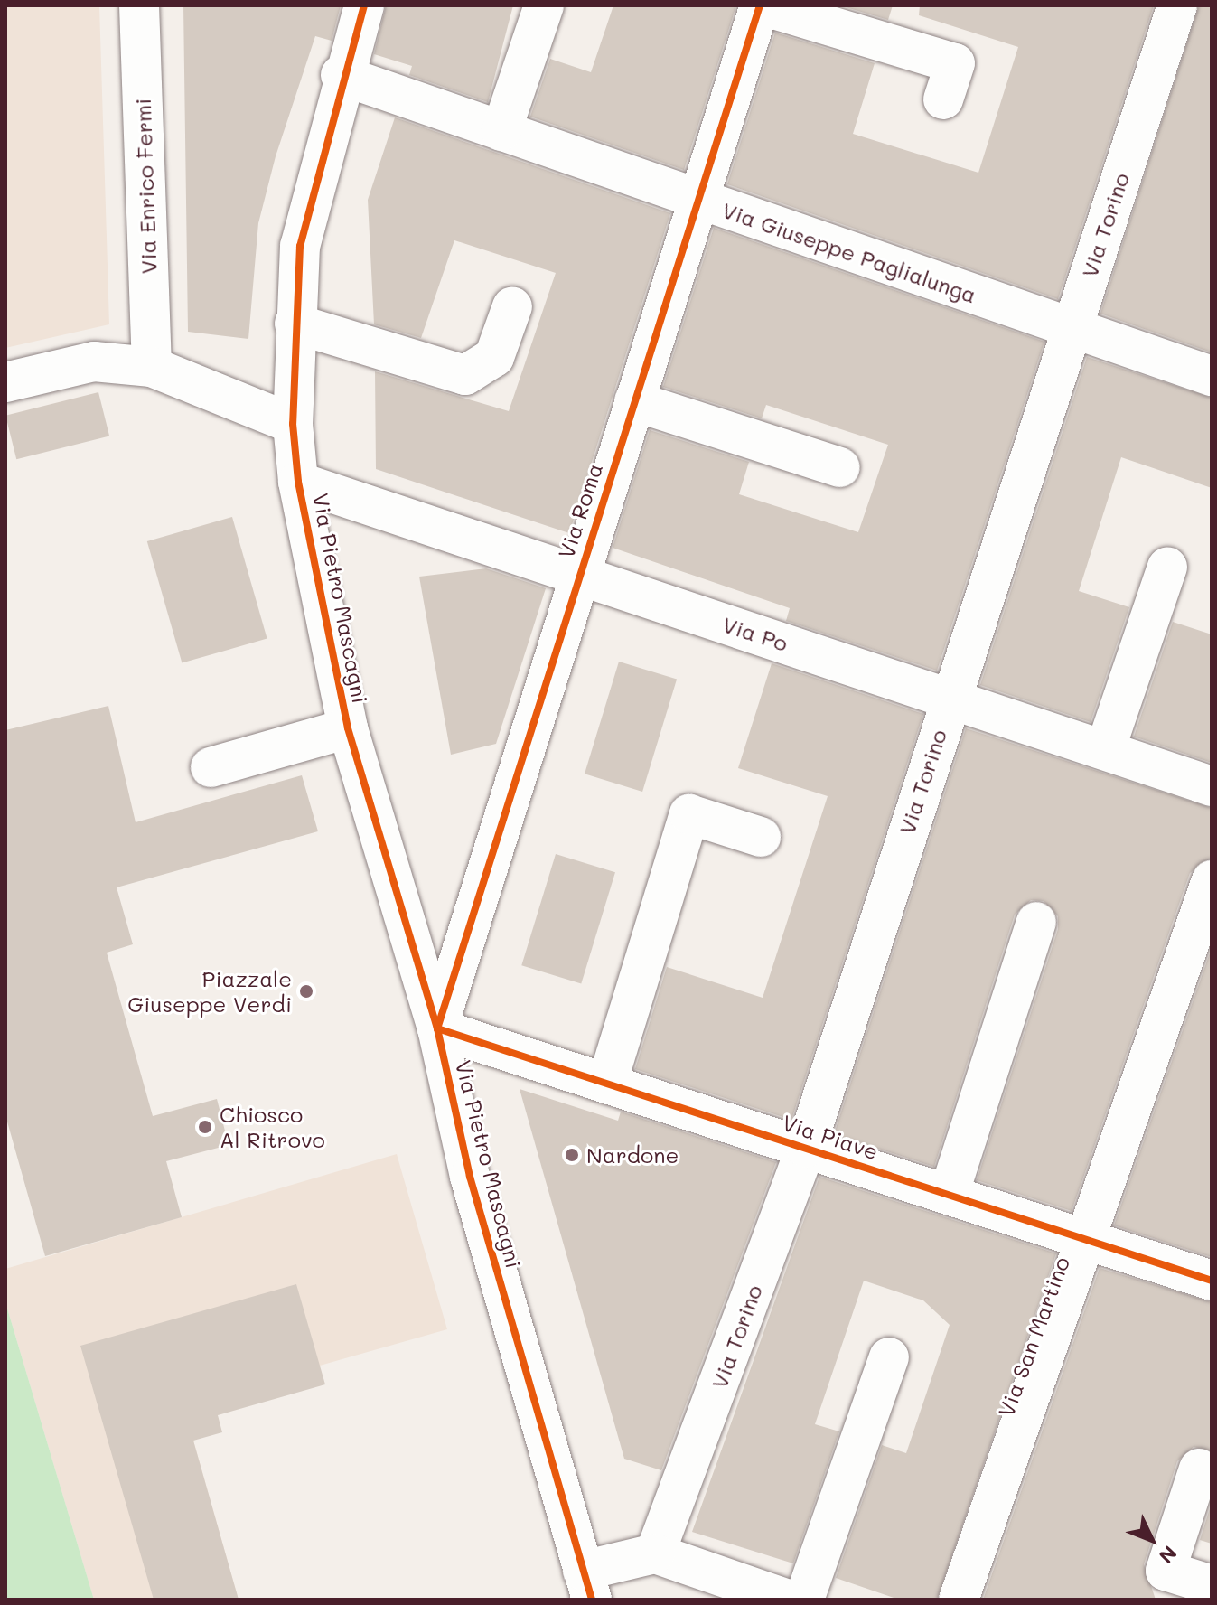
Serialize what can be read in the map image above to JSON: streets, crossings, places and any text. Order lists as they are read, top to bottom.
{
  "streets": {
    "street": [
      "Via Enrico Fermi",
      "Via Torino",
      "Via Giuseppe Paglialunga",
      "Via Roma",
      "Via Pietro Mascagni",
      "Via Po",
      "Via Piave",
      "Via San Martino"
    ]
  },
  "crossings": [
    ["Via Torino", "Via Giuseppe Paglialunga"],
    ["Via Torino", "Via Po"],
    ["Via Torino", "Via Piave"],
    ["Via Giuseppe Paglialunga", "Via Roma"],
    ["Via Giuseppe Paglialunga", "Via Pietro Mascagni"],
    ["Via Roma", "Via Pietro Mascagni"],
    ["Via Roma", "Via Po"],
    ["Via Roma", "Via Piave"],
    ["Via Pietro Mascagni", "Via Po"],
    ["Via Pietro Mascagni", "Via Piave"],
    ["Via Piave", "Via San Martino"]
  ],
  "places": ["Piazzale Giuseppe Verdi", "Chiosco Al Ritrovo", "Nardone"],
  "north": "bottom right"
}
